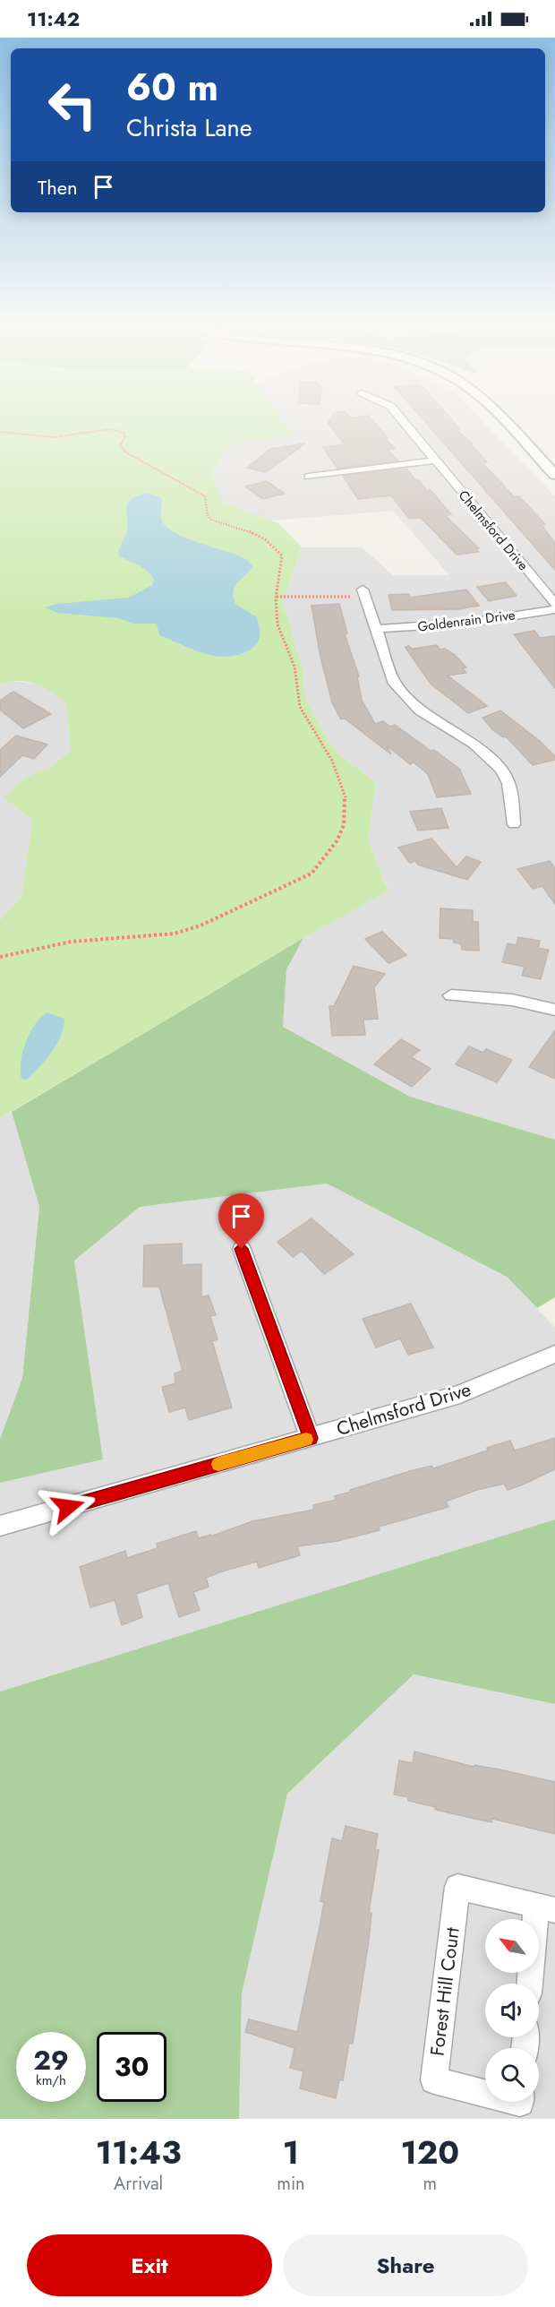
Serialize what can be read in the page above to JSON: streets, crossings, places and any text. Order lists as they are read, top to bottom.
{
  "streets": {
    "street": ["Chelmsford Drive", "Goldenrain Drive", "Forest Hill Court"]
  },
  "north": "top left",
  "page": {
    "status": "11:42",
    "turn": ["60 m", "Christa Lane"],
    "then": "Then",
    "speed": "29 km/h",
    "limit": "30",
    "eta": [
      "11:43",
      "Arrival",
      "1",
      "min",
      "120",
      "m"
    ],
    "buttons": ["Exit", "Share"]
  }
}
